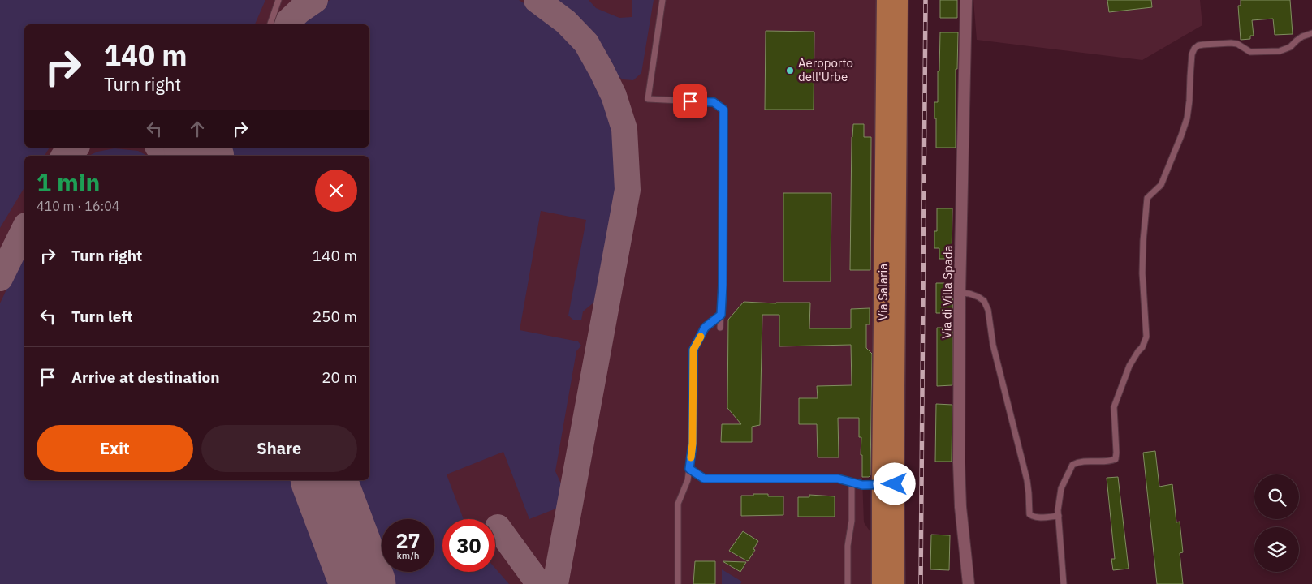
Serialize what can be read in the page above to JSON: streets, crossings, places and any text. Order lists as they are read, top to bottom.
{
  "streets": {
    "main road": ["Via Salaria"],
    "street": ["Via di Villa Spada"]
  },
  "places": ["Aeroporto dell'Urbe"],
  "page": {
    "turn": ["140 m", "Turn right"],
    "heading": ["1 min", "410 m · 16:04"],
    "list": [
      {
        "name": "Turn right",
        "value": "140 m"
      },
      {
        "name": "Turn left",
        "value": "250 m"
      },
      {
        "name": "Arrive at destination",
        "value": "20 m"
      }
    ],
    "buttons": ["Exit", "Share"],
    "speed": "27 km/h",
    "limit": "30"
  }
}
